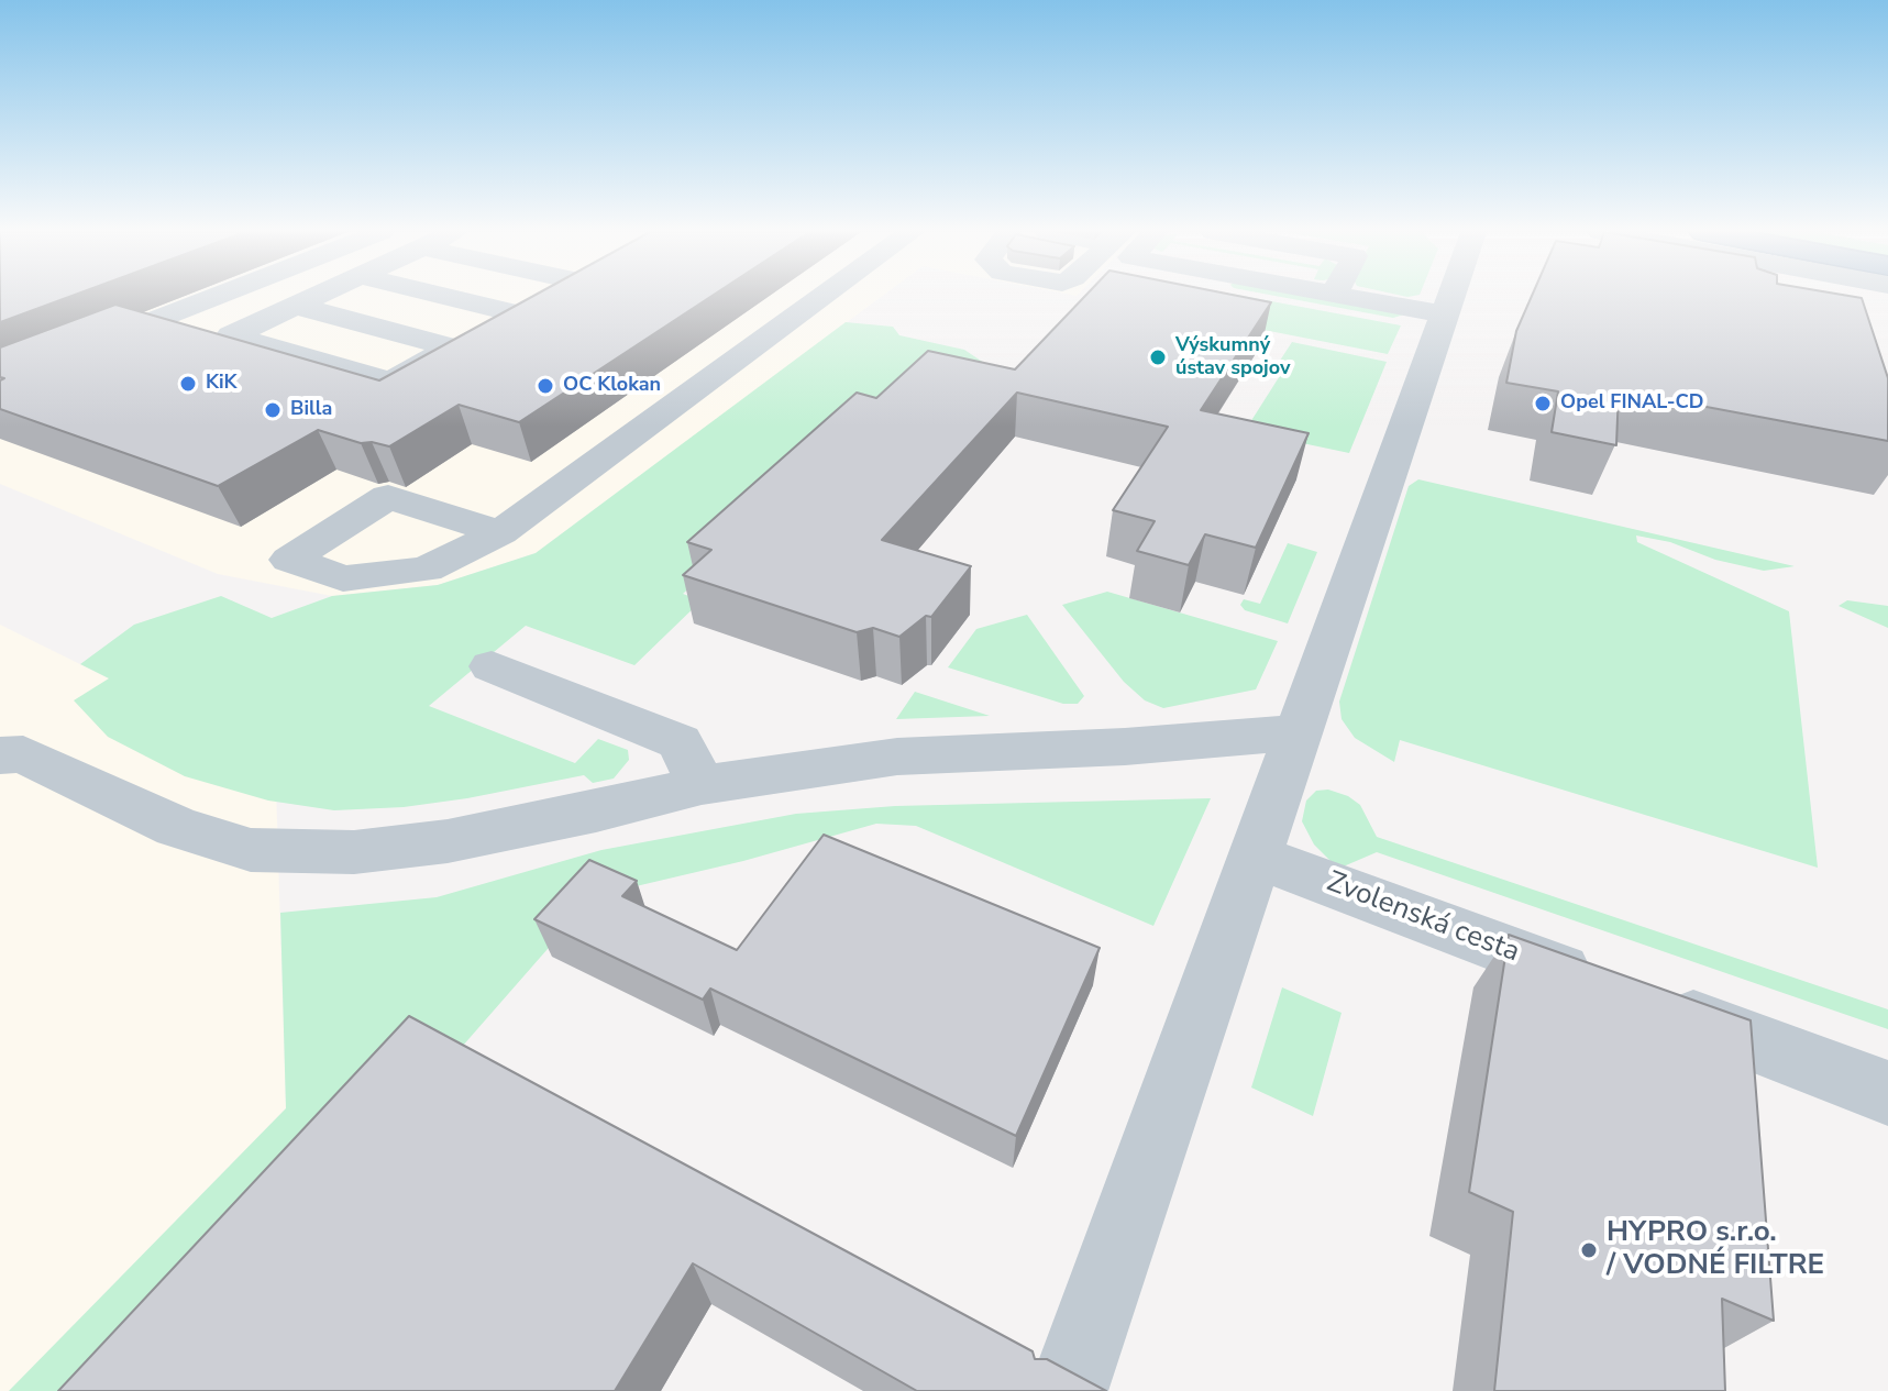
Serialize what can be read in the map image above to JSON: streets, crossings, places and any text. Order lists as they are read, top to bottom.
{
  "streets": {
    "street": ["Zvolenská cesta"]
  },
  "places": [
    "Výskumný ústav spojov",
    "KiK",
    "OC Klokan",
    "Opel FINAL-CD",
    "Billa",
    "HYPRO s.r.o. / VODNÉ FILTRE"
  ]
}
